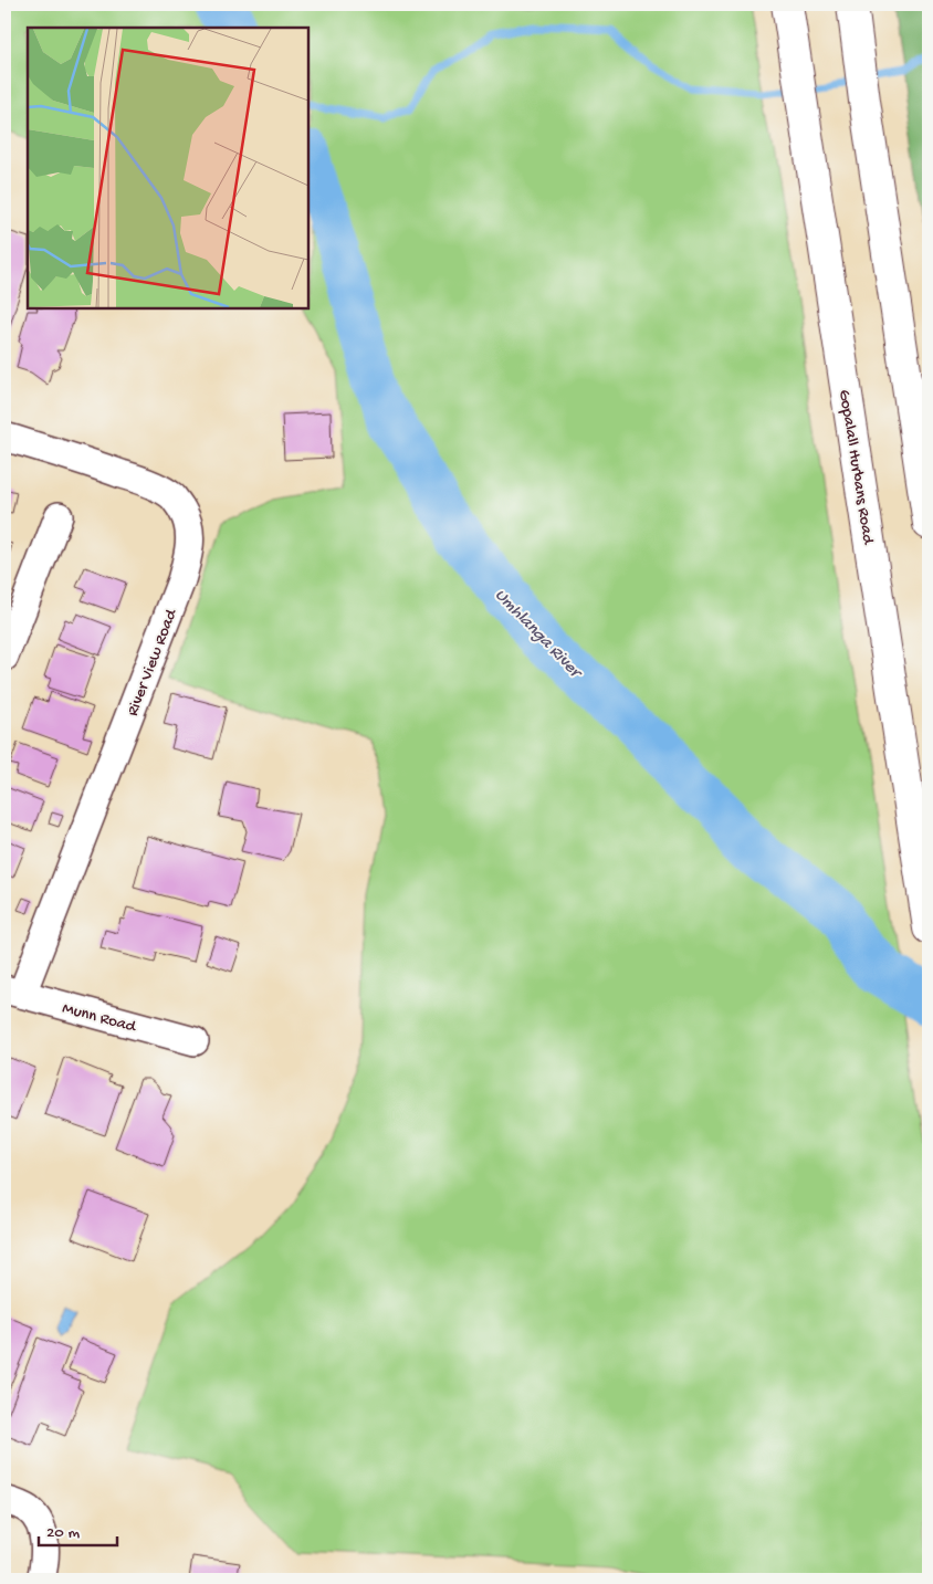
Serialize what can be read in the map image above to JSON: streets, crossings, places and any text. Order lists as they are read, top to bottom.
{
  "streets": {
    "main road": ["Gopalall Hurbans Road"],
    "street": ["River View Road", "Munn Road"]
  },
  "crossings": [
    ["River View Road", "Munn Road"]
  ],
  "water": ["Umhlanga River"],
  "scale_bar": "20 m"
}
